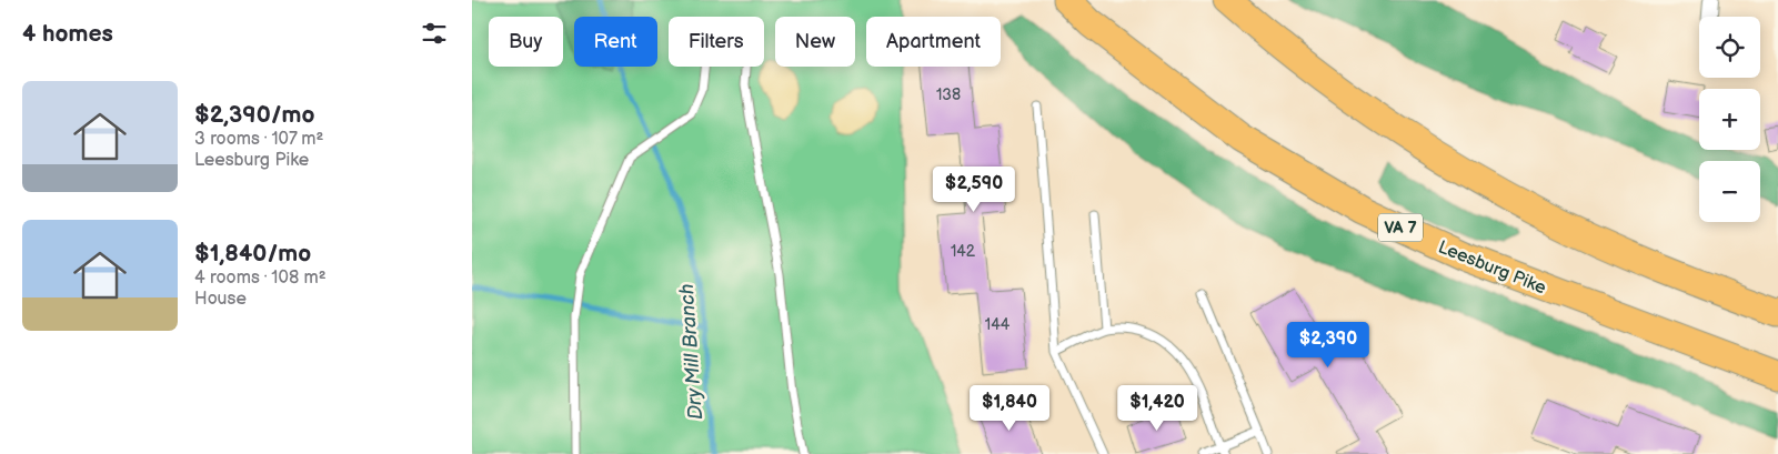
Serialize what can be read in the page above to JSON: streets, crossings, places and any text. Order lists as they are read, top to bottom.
{
  "streets": {
    "highway": ["VA 7", "Leesburg Pike"]
  },
  "water": ["Dry Mill Branch"],
  "house_numbers": ["138", "142", "144"],
  "page": {
    "heading": "4 homes",
    "map_buttons": ["+", "−"],
    "chip": [
      "Buy",
      "Rent",
      "Filters",
      "New",
      "Apartment"
    ],
    "list": [
      {
        "name": "$2,390/mo",
        "note": "3 rooms · 107 m² · Leesburg Pike"
      },
      {
        "name": "$1,840/mo",
        "note": "4 rooms · 108 m² · House"
      }
    ],
    "price": [
      "$2,590",
      "$2,390",
      "$1,840",
      "$1,420"
    ]
  }
}
